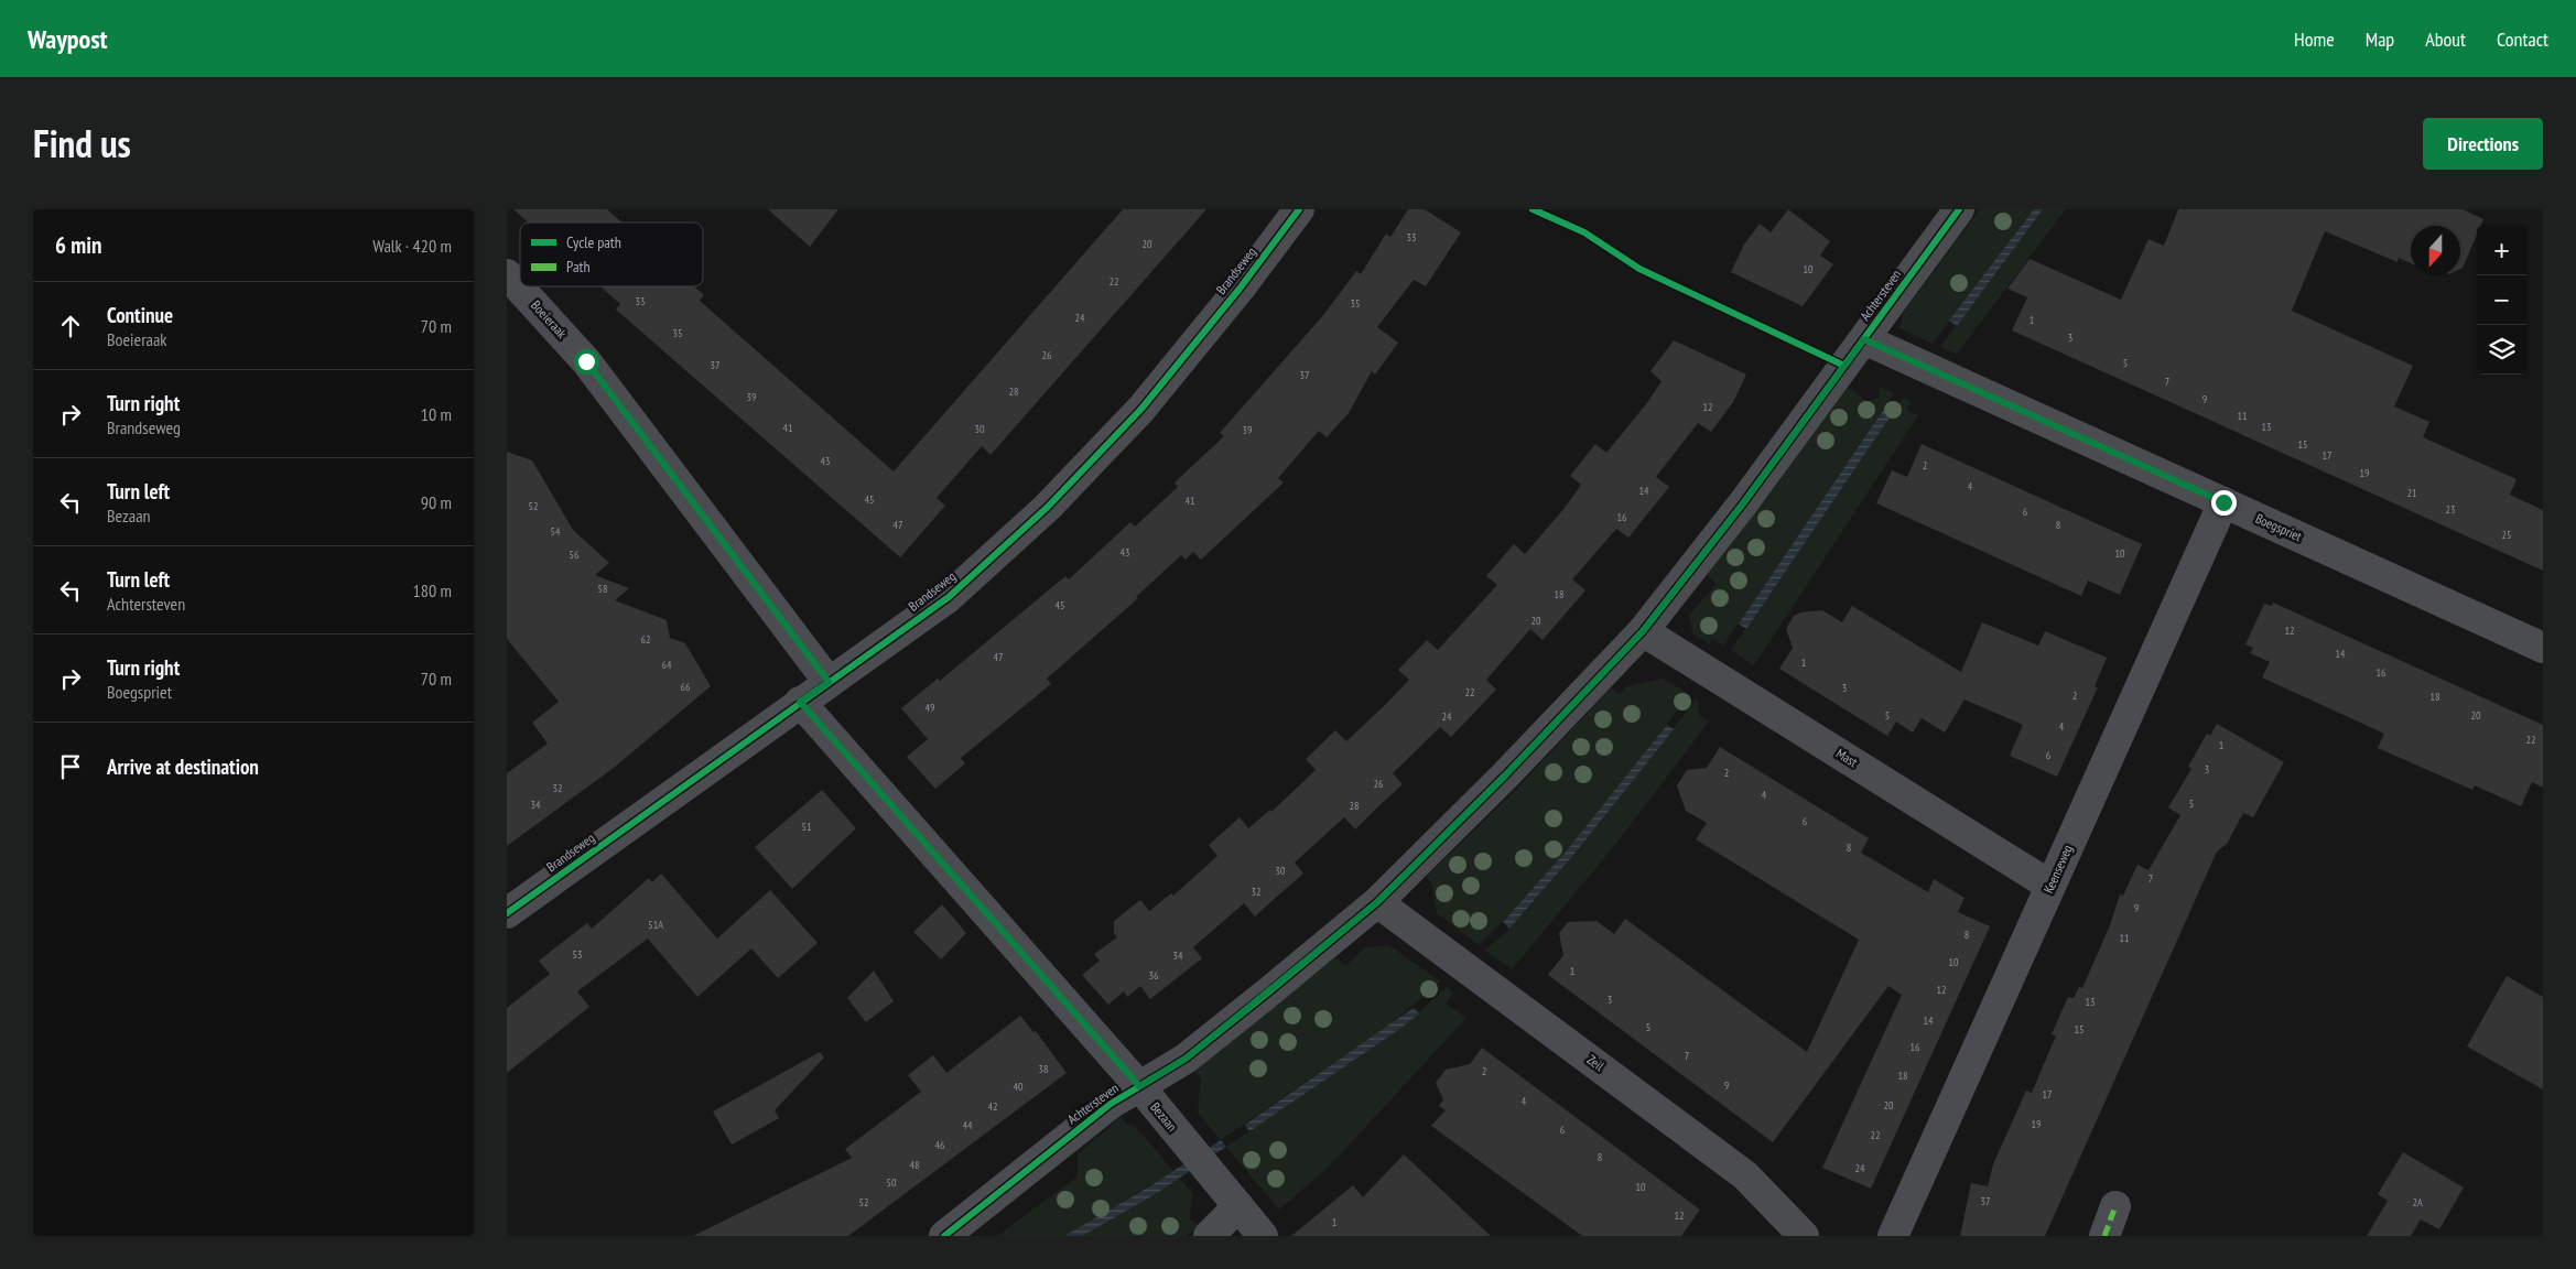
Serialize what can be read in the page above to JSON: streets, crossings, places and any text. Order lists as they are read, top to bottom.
{
  "streets": {
    "street": [
      "Brandseweg",
      "Achtersteven",
      "Boeieraak",
      "Boegspriet",
      "Mast",
      "Keenseweg",
      "Zeil",
      "Bezaan"
    ]
  },
  "crossings": [
    ["Brandseweg", "Boeieraak"],
    ["Brandseweg", "Bezaan"],
    ["Achtersteven", "Boegspriet"],
    ["Achtersteven", "Mast"],
    ["Achtersteven", "Zeil"],
    ["Achtersteven", "Bezaan"],
    ["Boegspriet", "Keenseweg"],
    ["Mast", "Keenseweg"]
  ],
  "house_numbers": [
    "33",
    "20",
    "10",
    "22",
    "33",
    "35",
    "24",
    "1",
    "35",
    "3",
    "26",
    "5",
    "37",
    "37",
    "7",
    "28",
    "39",
    "9",
    "12",
    "11",
    "13",
    "41",
    "30",
    "39",
    "15",
    "17",
    "43",
    "2",
    "19",
    "4",
    "14",
    "21",
    "45",
    "41",
    "52",
    "23",
    "6",
    "16",
    "47",
    "8",
    "54",
    "25",
    "43",
    "10",
    "56",
    "58",
    "18",
    "45",
    "20",
    "12",
    "62",
    "14",
    "47",
    "1",
    "64",
    "16",
    "66",
    "3",
    "22",
    "2",
    "18",
    "49",
    "5",
    "20",
    "24",
    "4",
    "22",
    "1",
    "6",
    "3",
    "2",
    "26",
    "32",
    "4",
    "5",
    "34",
    "28",
    "6",
    "51",
    "8",
    "30",
    "7",
    "32",
    "9",
    "51A",
    "8",
    "11",
    "53",
    "34",
    "10",
    "1",
    "36",
    "12",
    "3",
    "13",
    "14",
    "5",
    "15",
    "16",
    "7",
    "38",
    "2",
    "18",
    "9",
    "40",
    "17",
    "4",
    "20",
    "42",
    "19",
    "44",
    "6",
    "22",
    "46",
    "8",
    "48",
    "24",
    "50",
    "10",
    "37",
    "52",
    "2A",
    "12",
    "1"
  ],
  "legend": ["Cycle path", "Path"],
  "north": "bottom",
  "page": {
    "header": "Waypost",
    "nav": [
      "Home",
      "Map",
      "About",
      "Contact"
    ],
    "title": "Find us",
    "buttons": "Directions",
    "heading": ["6 min", "Walk · 420 m"],
    "map_buttons": ["+", "−"],
    "list": [
      ["Continue", "Boeieraak", "70 m"],
      ["Turn right", "Brandseweg", "10 m"],
      ["Turn left", "Bezaan", "90 m"],
      ["Turn left", "Achtersteven", "180 m"],
      ["Turn right", "Boegspriet", "70 m"],
      "Arrive at destination"
    ]
  }
}
